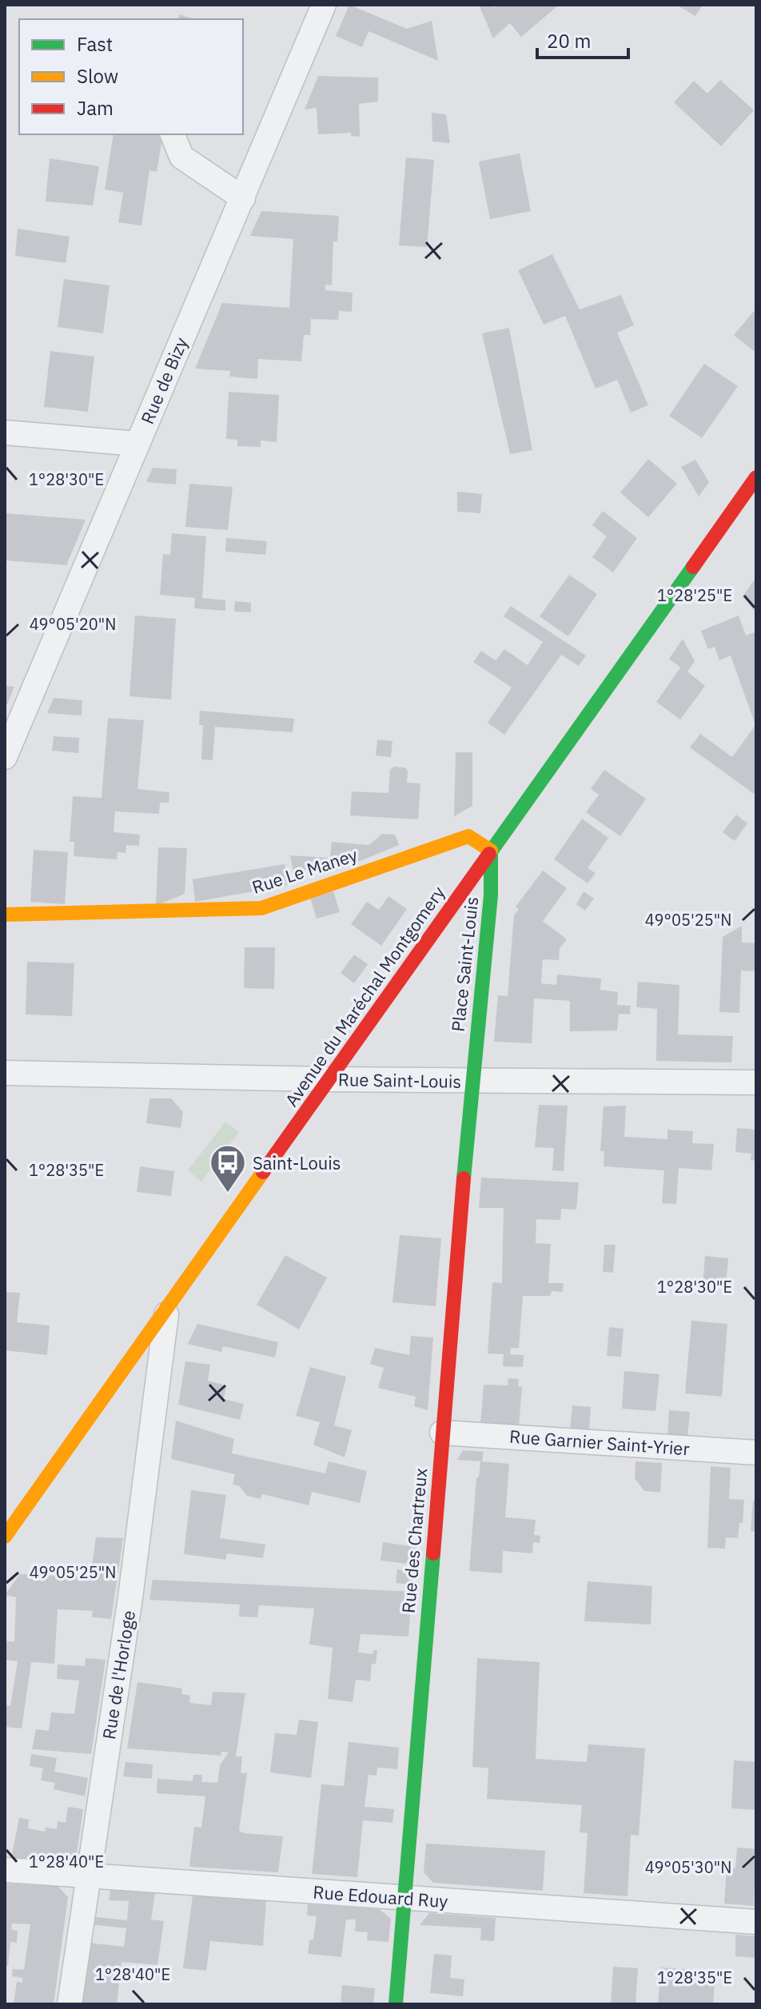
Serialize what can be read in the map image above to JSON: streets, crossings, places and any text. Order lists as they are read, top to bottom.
{
  "streets": {
    "street": [
      "Rue de Bizy",
      "Rue Le Maney",
      "Place Saint-Louis",
      "Avenue du Maréchal Montgomery",
      "Rue Saint-Louis",
      "Rue Garnier Saint-Yrier",
      "Rue des Chartreux",
      "Rue de l'Horloge",
      "Rue Edouard Ruy"
    ]
  },
  "crossings": [
    ["Rue Le Maney", "Place Saint-Louis"],
    ["Rue Le Maney", "Avenue du Maréchal Montgomery"],
    ["Place Saint-Louis", "Avenue du Maréchal Montgomery"],
    ["Place Saint-Louis", "Rue Saint-Louis"],
    ["Place Saint-Louis", "Rue des Chartreux"],
    ["Avenue du Maréchal Montgomery", "Rue Saint-Louis"],
    ["Avenue du Maréchal Montgomery", "Rue de l'Horloge"],
    ["Rue Saint-Louis", "Rue des Chartreux"],
    ["Rue Garnier Saint-Yrier", "Rue des Chartreux"],
    ["Rue des Chartreux", "Rue Edouard Ruy"],
    ["Rue de l'Horloge", "Rue Edouard Ruy"]
  ],
  "places": {
    "bus stop": ["Saint-Louis"]
  },
  "legend": ["Fast", "Slow", "Jam"],
  "scale_bar": "20 m",
  "coordinates": [
    "1°28'30\"E",
    "1°28'25\"E",
    "49°05'20\"N",
    "49°05'25\"N",
    "1°28'35\"E",
    "1°28'40\"E",
    "49°05'30\"N"
  ]
}
